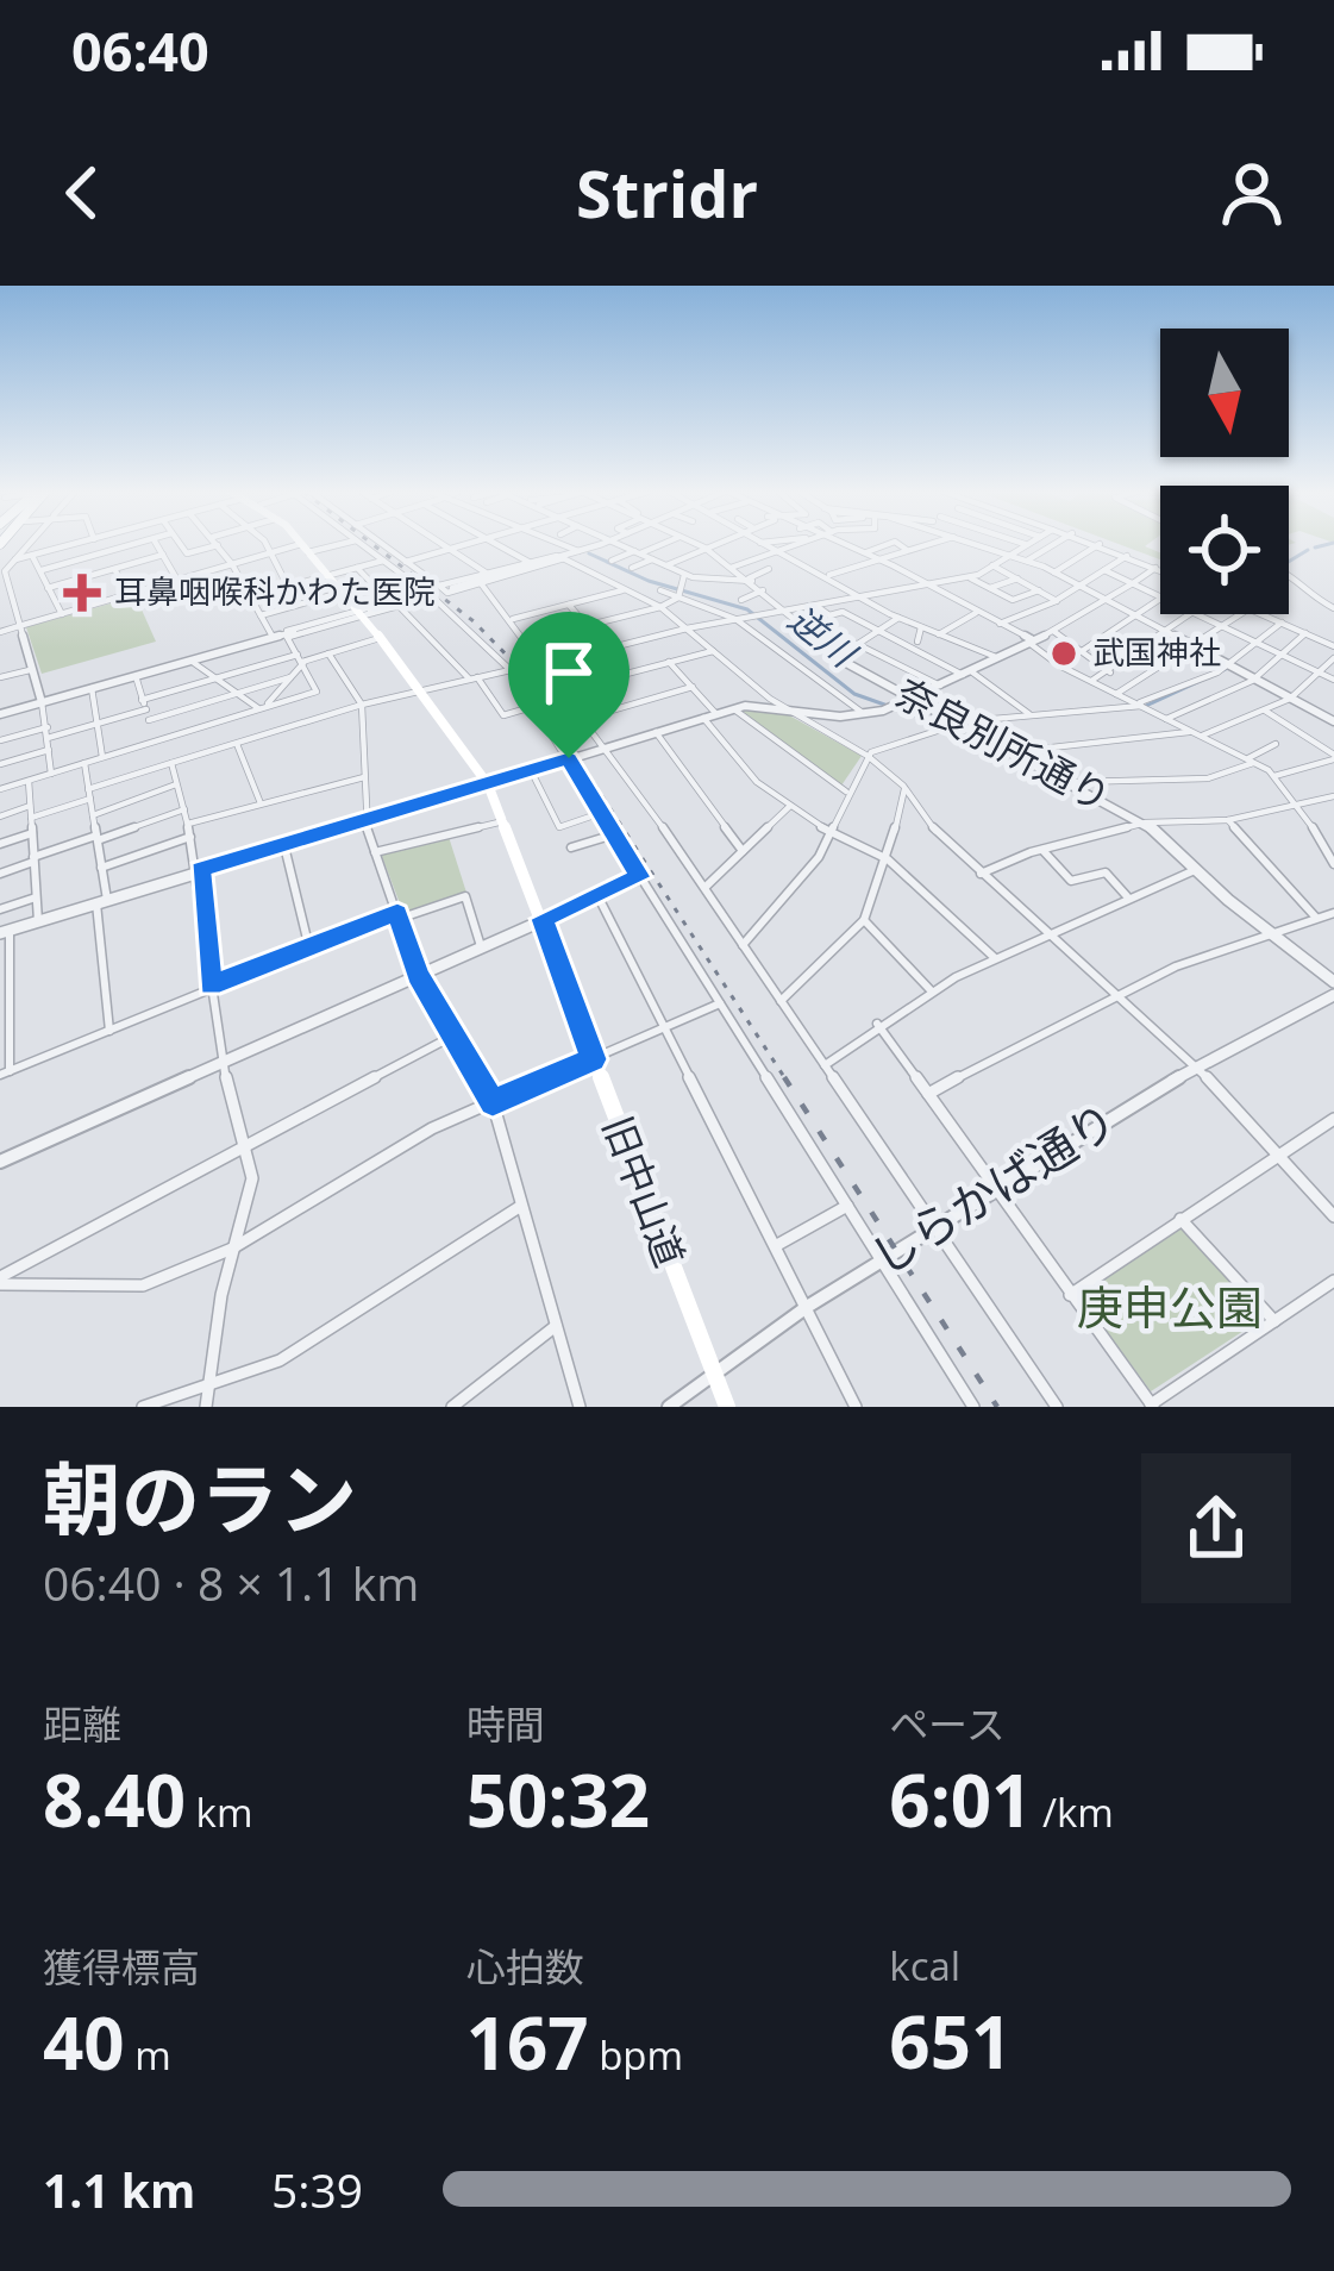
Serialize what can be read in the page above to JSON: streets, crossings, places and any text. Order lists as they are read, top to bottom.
{
  "streets": {
    "main road": ["旧中山道"],
    "street": ["奈良別所通り", "しらかば通り"]
  },
  "crossings": [
    ["しらかば通り", "旧中山道"]
  ],
  "water": ["逆川"],
  "parks": ["庚申公園"],
  "places": {
    "health": ["耳鼻咽喉科かわた医院"],
    "other": ["武国神社"]
  },
  "north": "bottom",
  "page": {
    "status": "06:40",
    "header": "Stridr",
    "heading": ["朝のラン", "06:40 · 8 × 1.1 km"],
    "stats": [
      ["距離", "8.40 km"],
      ["時間", "50:32"],
      ["ペース", "6:01 /km"],
      ["獲得標高", "40 m"],
      ["心拍数", "167 bpm"],
      ["kcal", "651"]
    ],
    "list": [
      {
        "name": "1.1 km",
        "note": "5:39"
      }
    ]
  }
}
